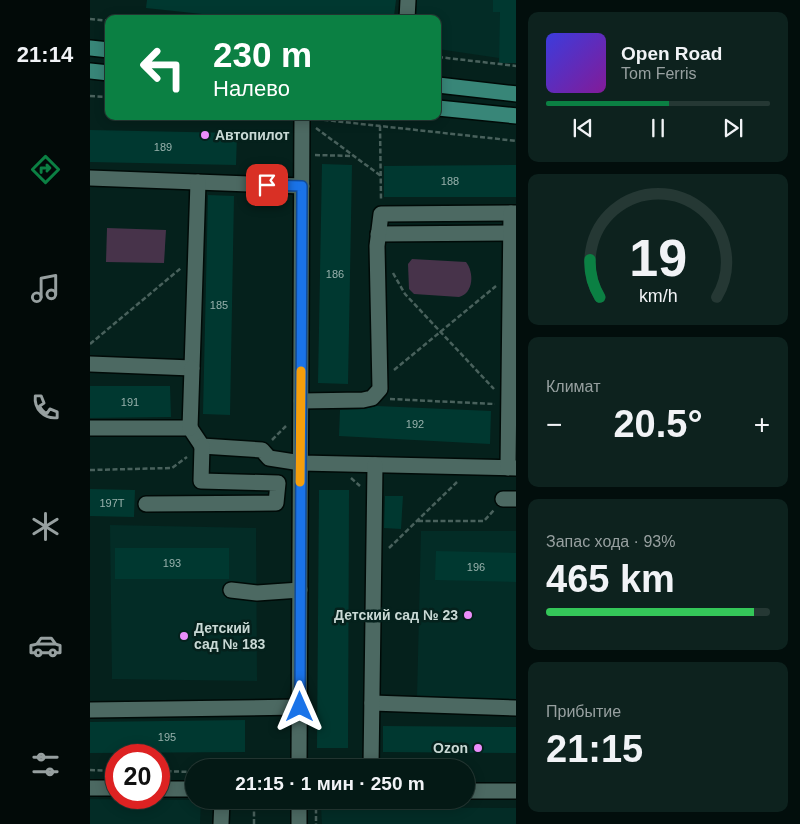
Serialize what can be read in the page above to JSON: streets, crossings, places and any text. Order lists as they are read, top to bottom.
{
  "places": [
    "Автопилот",
    "Детский сад № 23",
    "Детский сад № 183",
    "Ozon"
  ],
  "house_numbers": [
    "189",
    "188",
    "186",
    "185",
    "191",
    "192",
    "197Т",
    "193",
    "196",
    "195"
  ],
  "page": {
    "tabs": "21:14",
    "turn": ["230 m", "Налево"],
    "song": ["Open Road", "Tom Ferris"],
    "tile": [
      "Климат",
      ["Запас хода · 93%", "465 km"],
      ["Прибытие", "21:15"]
    ],
    "heat": ["−", "20.5°", "+"],
    "limit": "20",
    "trip": "21:15 · 1 мин · 250 m",
    "gauge": ["19", "km/h"]
  }
}
